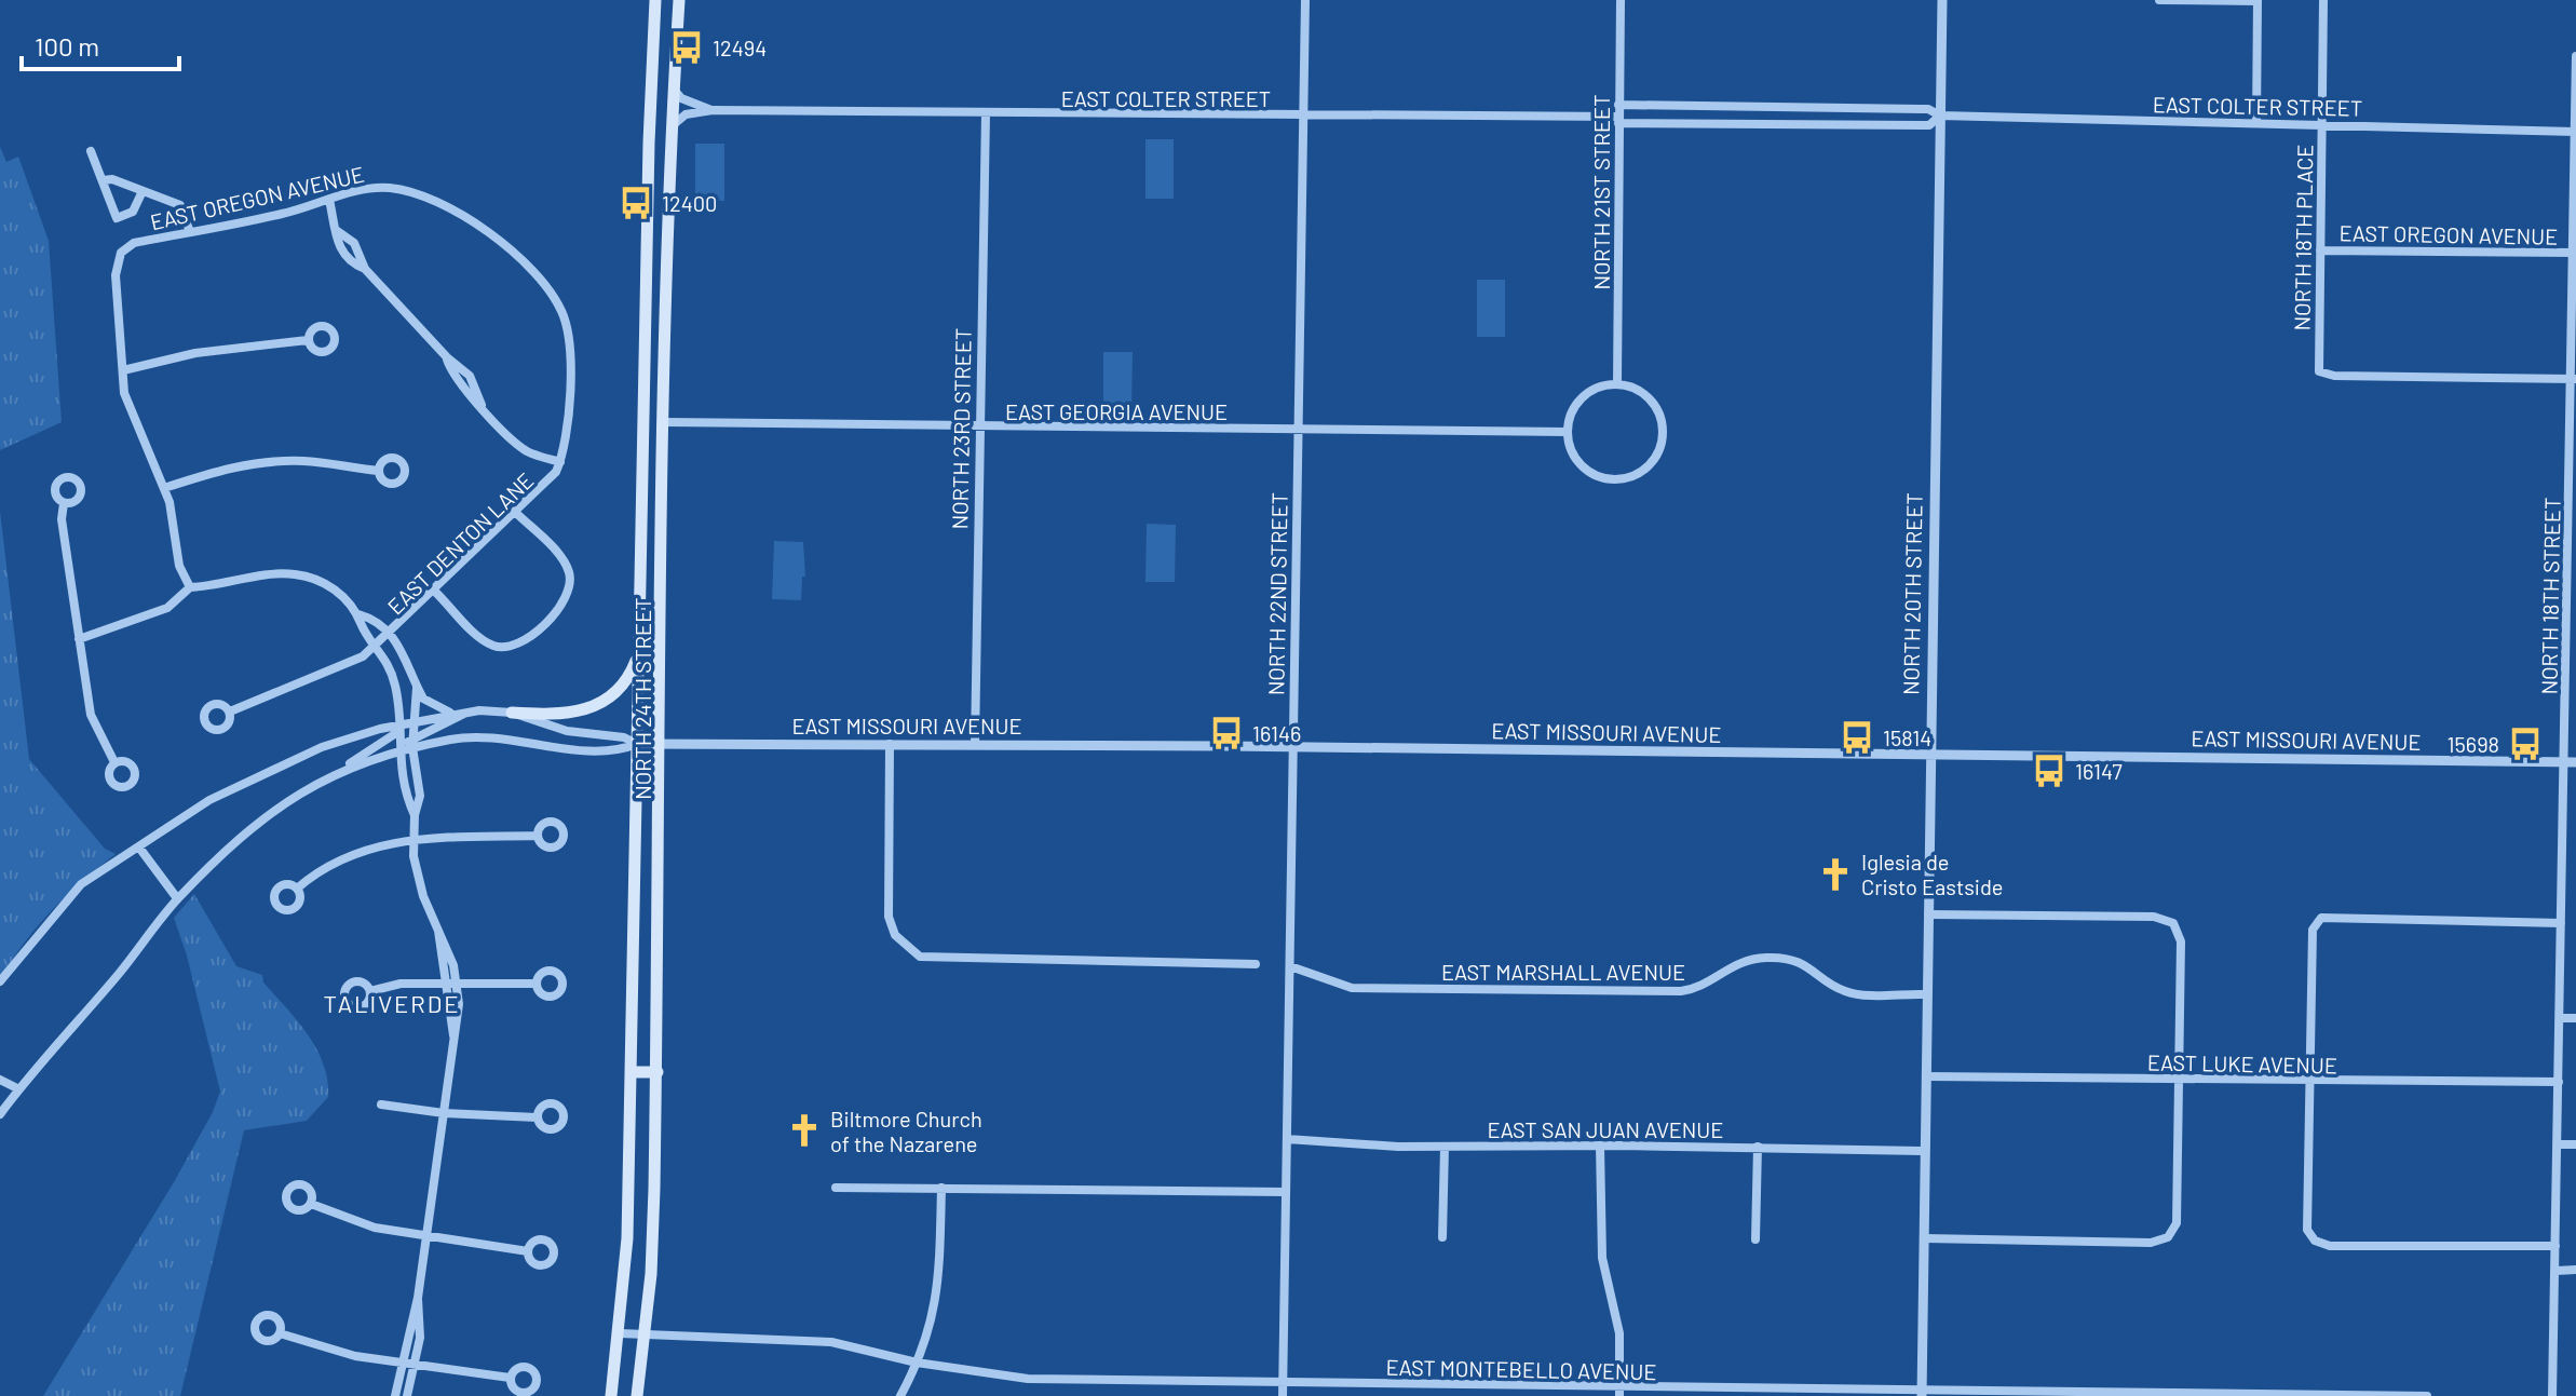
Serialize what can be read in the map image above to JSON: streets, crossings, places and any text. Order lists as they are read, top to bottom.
{
  "streets": {
    "main road": ["NORTH 24TH STREET"],
    "street": [
      "EAST COLTER STREET",
      "NORTH 21ST STREET",
      "EAST OREGON AVENUE",
      "NORTH 18TH PLACE",
      "EAST GEORGIA AVENUE",
      "NORTH 23RD STREET",
      "EAST DENTON LANE",
      "NORTH 22ND STREET",
      "NORTH 20TH STREET",
      "NORTH 18TH STREET",
      "EAST MISSOURI AVENUE",
      "EAST MARSHALL AVENUE",
      "EAST LUKE AVENUE",
      "EAST SAN JUAN AVENUE",
      "EAST MONTEBELLO AVENUE"
    ]
  },
  "crossings": [
    ["EAST COLTER STREET", "NORTH 21ST STREET"],
    ["EAST COLTER STREET", "NORTH 18TH PLACE"],
    ["EAST COLTER STREET", "NORTH 23RD STREET"],
    ["EAST COLTER STREET", "NORTH 22ND STREET"],
    ["EAST COLTER STREET", "NORTH 20TH STREET"],
    ["EAST COLTER STREET", "NORTH 18TH STREET"],
    ["EAST COLTER STREET", "NORTH 24TH STREET"],
    ["NORTH 21ST STREET", "EAST GEORGIA AVENUE"],
    ["EAST OREGON AVENUE", "NORTH 18TH PLACE"],
    ["EAST OREGON AVENUE", "EAST DENTON LANE"],
    ["EAST OREGON AVENUE", "NORTH 18TH STREET"],
    ["NORTH 18TH PLACE", "NORTH 18TH STREET"],
    ["EAST GEORGIA AVENUE", "NORTH 23RD STREET"],
    ["EAST GEORGIA AVENUE", "NORTH 22ND STREET"],
    ["EAST GEORGIA AVENUE", "NORTH 24TH STREET"],
    ["NORTH 23RD STREET", "EAST MISSOURI AVENUE"],
    ["NORTH 22ND STREET", "EAST MISSOURI AVENUE"],
    ["NORTH 22ND STREET", "EAST MARSHALL AVENUE"],
    ["NORTH 22ND STREET", "EAST SAN JUAN AVENUE"],
    ["NORTH 22ND STREET", "EAST MONTEBELLO AVENUE"],
    ["NORTH 20TH STREET", "EAST MISSOURI AVENUE"],
    ["NORTH 20TH STREET", "EAST MARSHALL AVENUE"],
    ["NORTH 20TH STREET", "EAST LUKE AVENUE"],
    ["NORTH 20TH STREET", "EAST SAN JUAN AVENUE"],
    ["NORTH 20TH STREET", "EAST MONTEBELLO AVENUE"],
    ["NORTH 18TH STREET", "EAST MISSOURI AVENUE"],
    ["NORTH 18TH STREET", "EAST LUKE AVENUE"],
    ["NORTH 24TH STREET", "EAST MISSOURI AVENUE"],
    ["NORTH 24TH STREET", "EAST MONTEBELLO AVENUE"]
  ],
  "districts": ["TALIVERDE"],
  "places": {
    "bus stop": [
      "12494",
      "12400",
      "16146",
      "15814",
      "15698",
      "16147"
    ],
    "church": ["Iglesia de Cristo Eastside", "Biltmore Church of the Nazarene"]
  },
  "scale_bar": "100 m"
}
